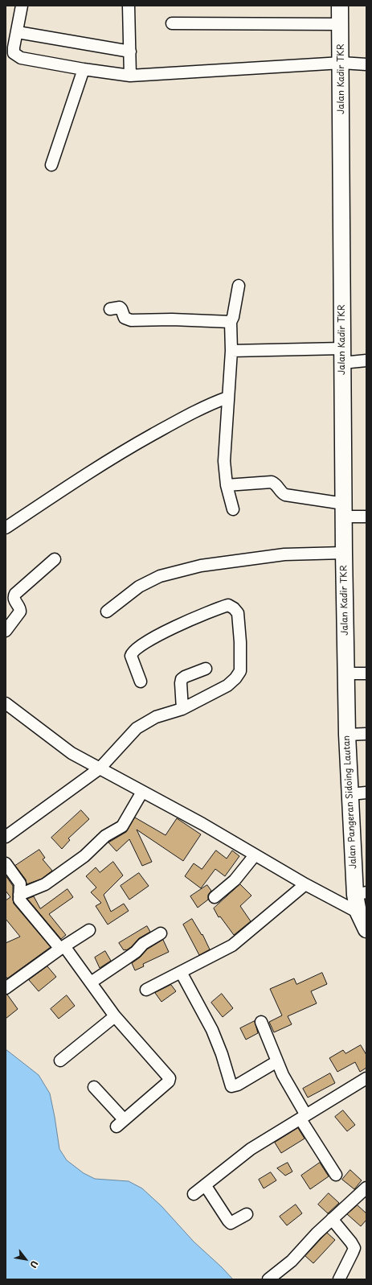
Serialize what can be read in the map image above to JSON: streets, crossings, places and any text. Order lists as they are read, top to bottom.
{
  "streets": {
    "street": ["Jalan Kadir TKR", "Jalan Pangeran Sidoing Lautan"]
  },
  "crossings": [
    ["Jalan Kadir TKR", "Jalan Pangeran Sidoing Lautan"]
  ],
  "north": "bottom right"
}
